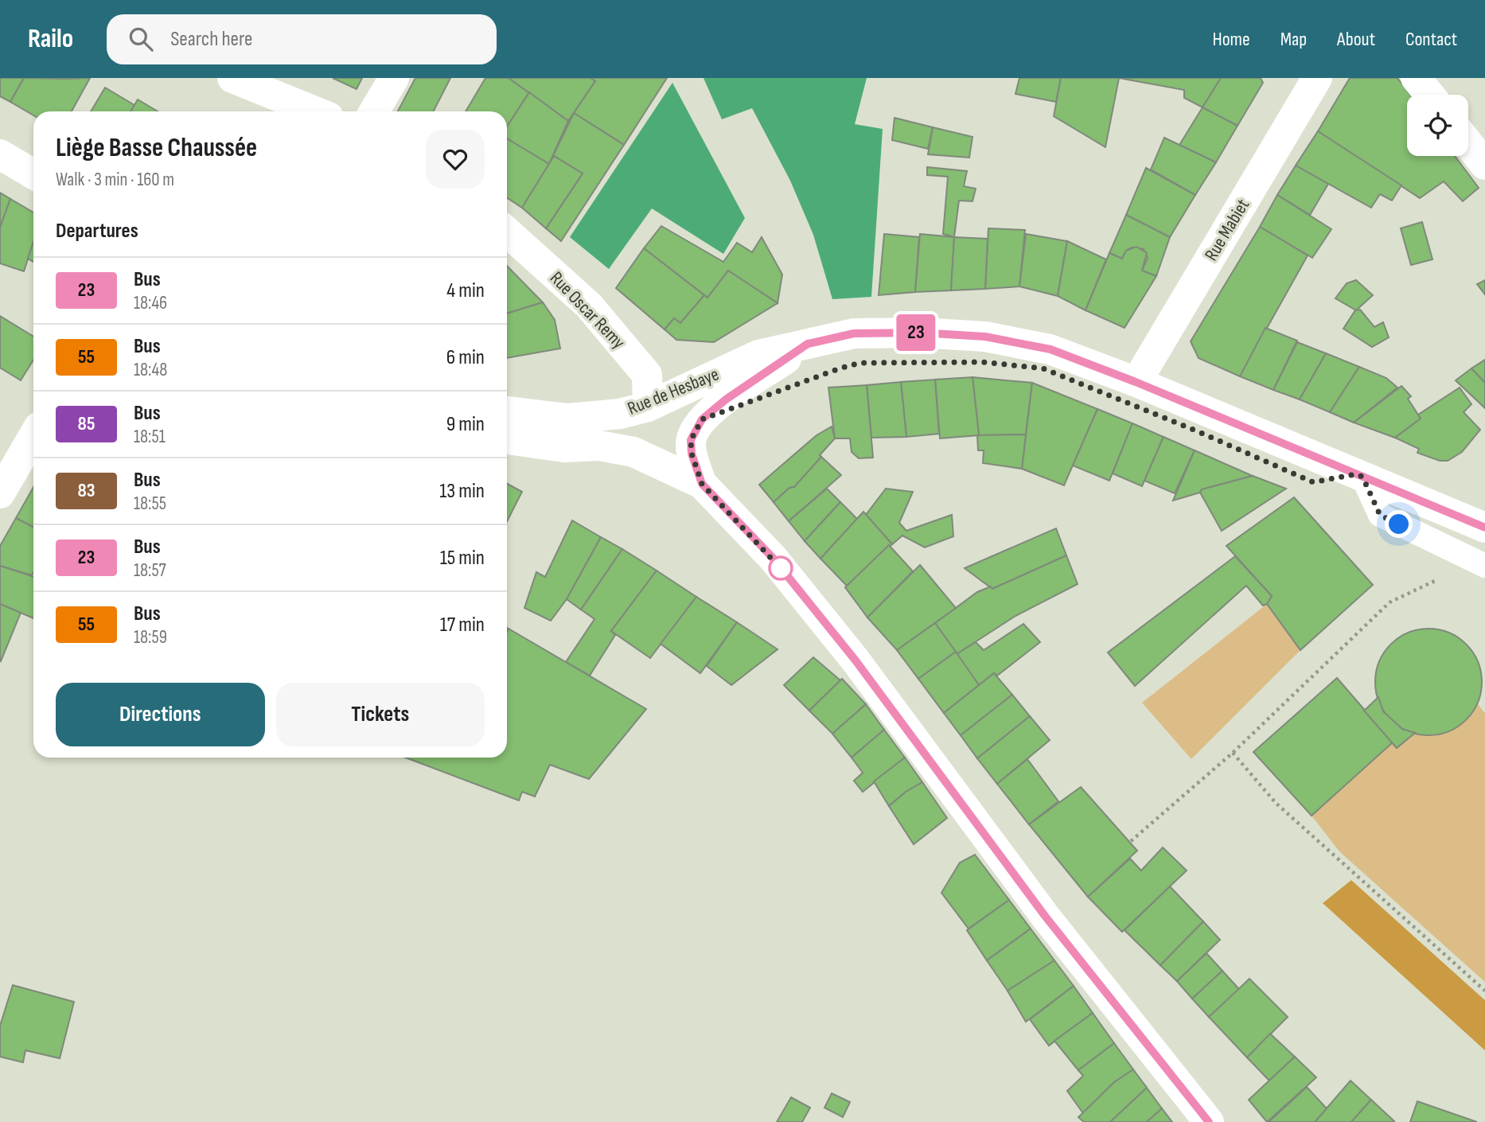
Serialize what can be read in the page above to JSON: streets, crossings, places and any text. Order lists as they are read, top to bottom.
{
  "streets": {
    "main road": ["Rue Mabiet", "Rue Oscar Remy", "Rue de Hesbaye"]
  },
  "crossings": [
    ["Rue Mabiet", "Rue de Hesbaye"],
    ["Rue Oscar Remy", "Rue de Hesbaye"]
  ],
  "lines": ["bus line 23"],
  "page": {
    "header": "Railo",
    "search": "Search here",
    "nav": [
      "Home",
      "Map",
      "About",
      "Contact"
    ],
    "on_map": "23",
    "heading": [
      ["Liège Basse Chaussée", "Walk · 3 min · 160 m"],
      "Departures"
    ],
    "list": [
      {
        "mark": "23",
        "name": "Bus",
        "note": "18:46",
        "value": "4 min"
      },
      {
        "mark": "55",
        "name": "Bus",
        "note": "18:48",
        "value": "6 min"
      },
      {
        "mark": "85",
        "name": "Bus",
        "note": "18:51",
        "value": "9 min"
      },
      {
        "mark": "83",
        "name": "Bus",
        "note": "18:55",
        "value": "13 min"
      },
      {
        "mark": "23",
        "name": "Bus",
        "note": "18:57",
        "value": "15 min"
      },
      {
        "mark": "55",
        "name": "Bus",
        "note": "18:59",
        "value": "17 min"
      }
    ],
    "buttons": ["Directions", "Tickets"]
  }
}
